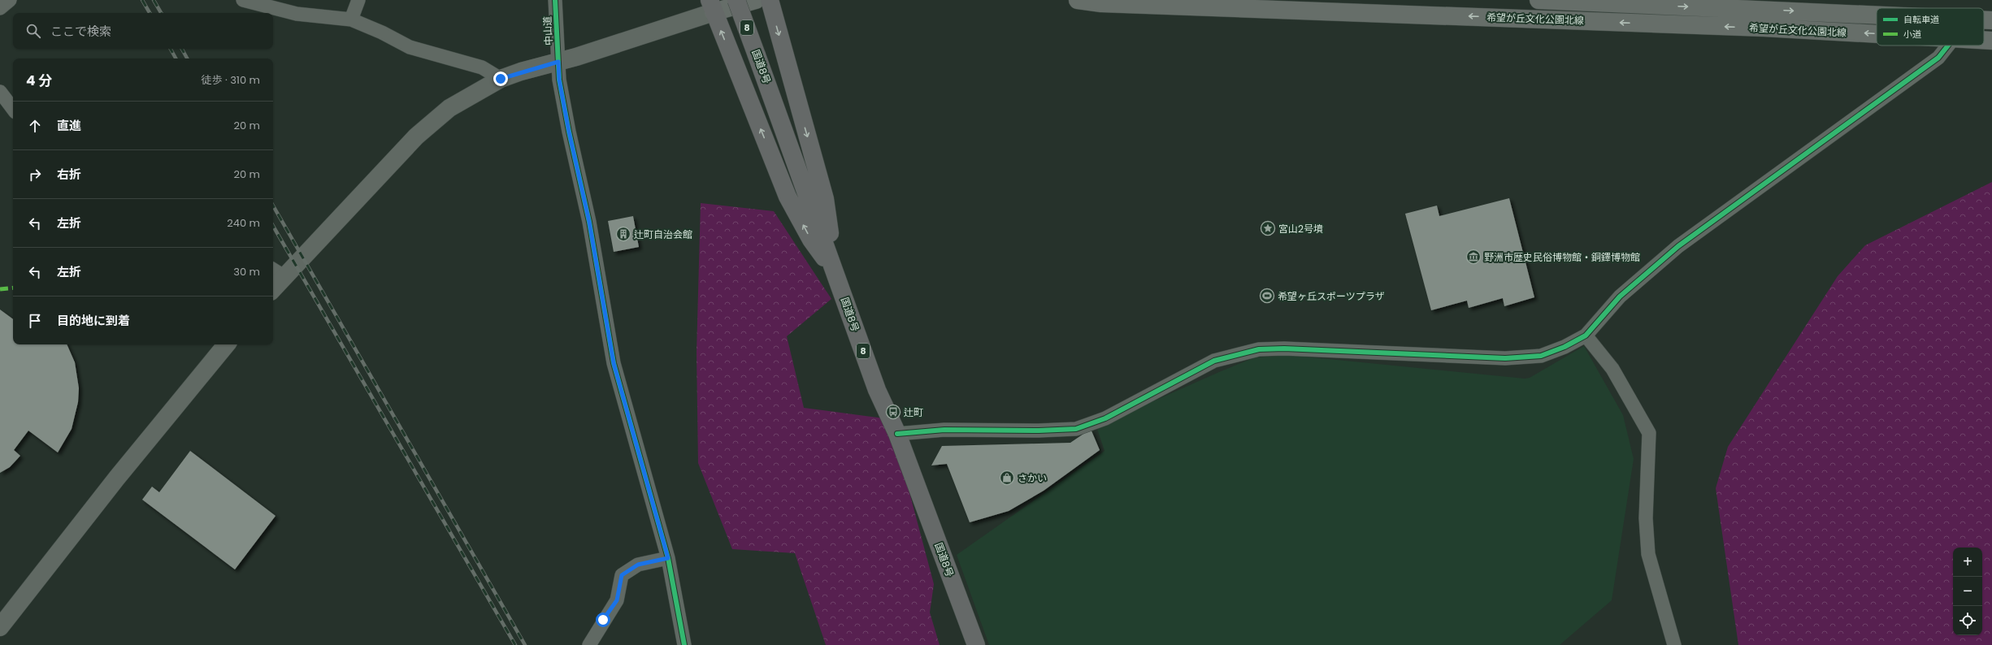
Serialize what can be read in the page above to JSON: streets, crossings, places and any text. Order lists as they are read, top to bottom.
{
  "streets": {
    "highway": ["8", "国道8号"],
    "main road": ["希望が丘文化公園北線"],
    "street": ["中山道"]
  },
  "places": {
    "place": ["宮山2号墳"],
    "building": ["辻町自治会館"],
    "museum": ["野洲市歴史民俗博物館・銅鐸博物館"],
    "sports": ["希望ヶ丘スポーツプラザ"],
    "bus stop": ["辻町"],
    "shop": ["さかい"]
  },
  "legend": ["自転車道", "小道"],
  "page": {
    "search": "ここで検索",
    "heading": ["4 分", "徒歩 · 310 m"],
    "list": [
      ["直進", "20 m"],
      ["右折", "20 m"],
      ["左折", "240 m"],
      ["左折", "30 m"],
      "目的地に到着"
    ],
    "map_buttons": ["+", "−"]
  }
}
